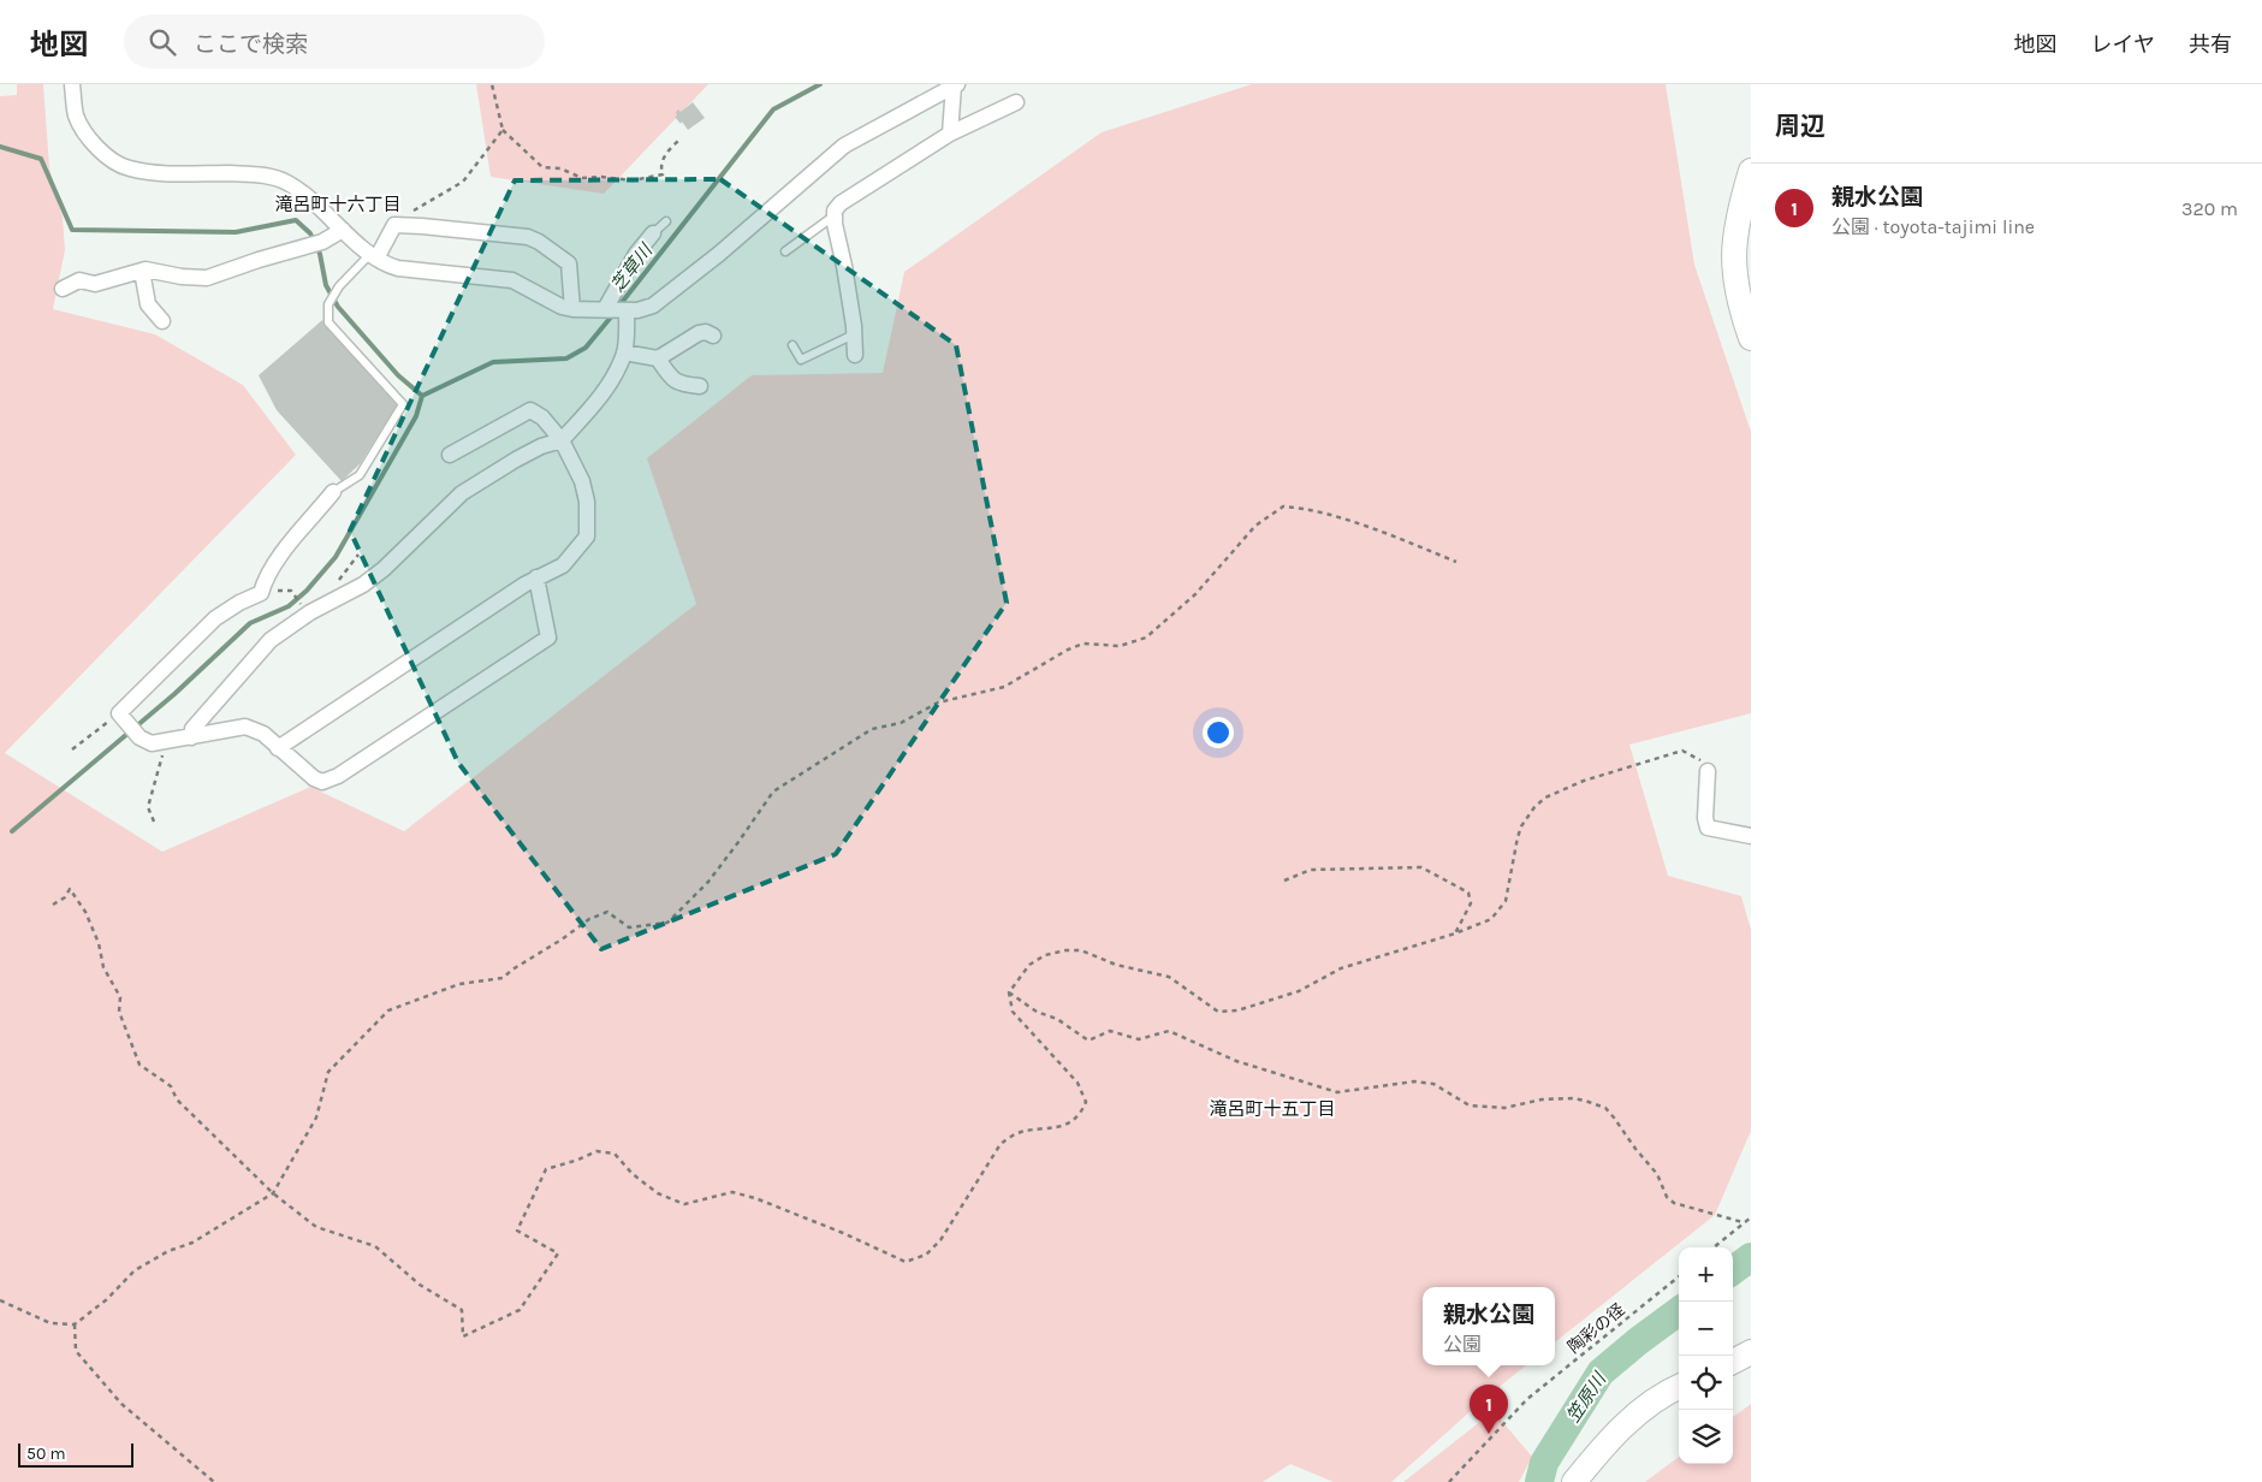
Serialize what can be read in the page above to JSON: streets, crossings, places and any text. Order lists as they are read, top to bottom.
{
  "streets": {
    "path": ["陶彩の径"]
  },
  "districts": ["滝呂町十六丁目", "滝呂町十五丁目"],
  "water": ["芝草川", "笠原川"],
  "scale_bar": "50 m",
  "page": {
    "header": "地図",
    "search": "ここで検索",
    "nav": ["地図", "レイヤ", "共有"],
    "heading": "周辺",
    "list": [
      {
        "mark": "1",
        "name": "親水公園",
        "note": "公園 · toyota-tajimi line",
        "value": "320 m"
      }
    ],
    "map_buttons": ["+", "−"],
    "popup": ["親水公園", "公園"],
    "pins": "1",
    "scale": "50 m"
  }
}
